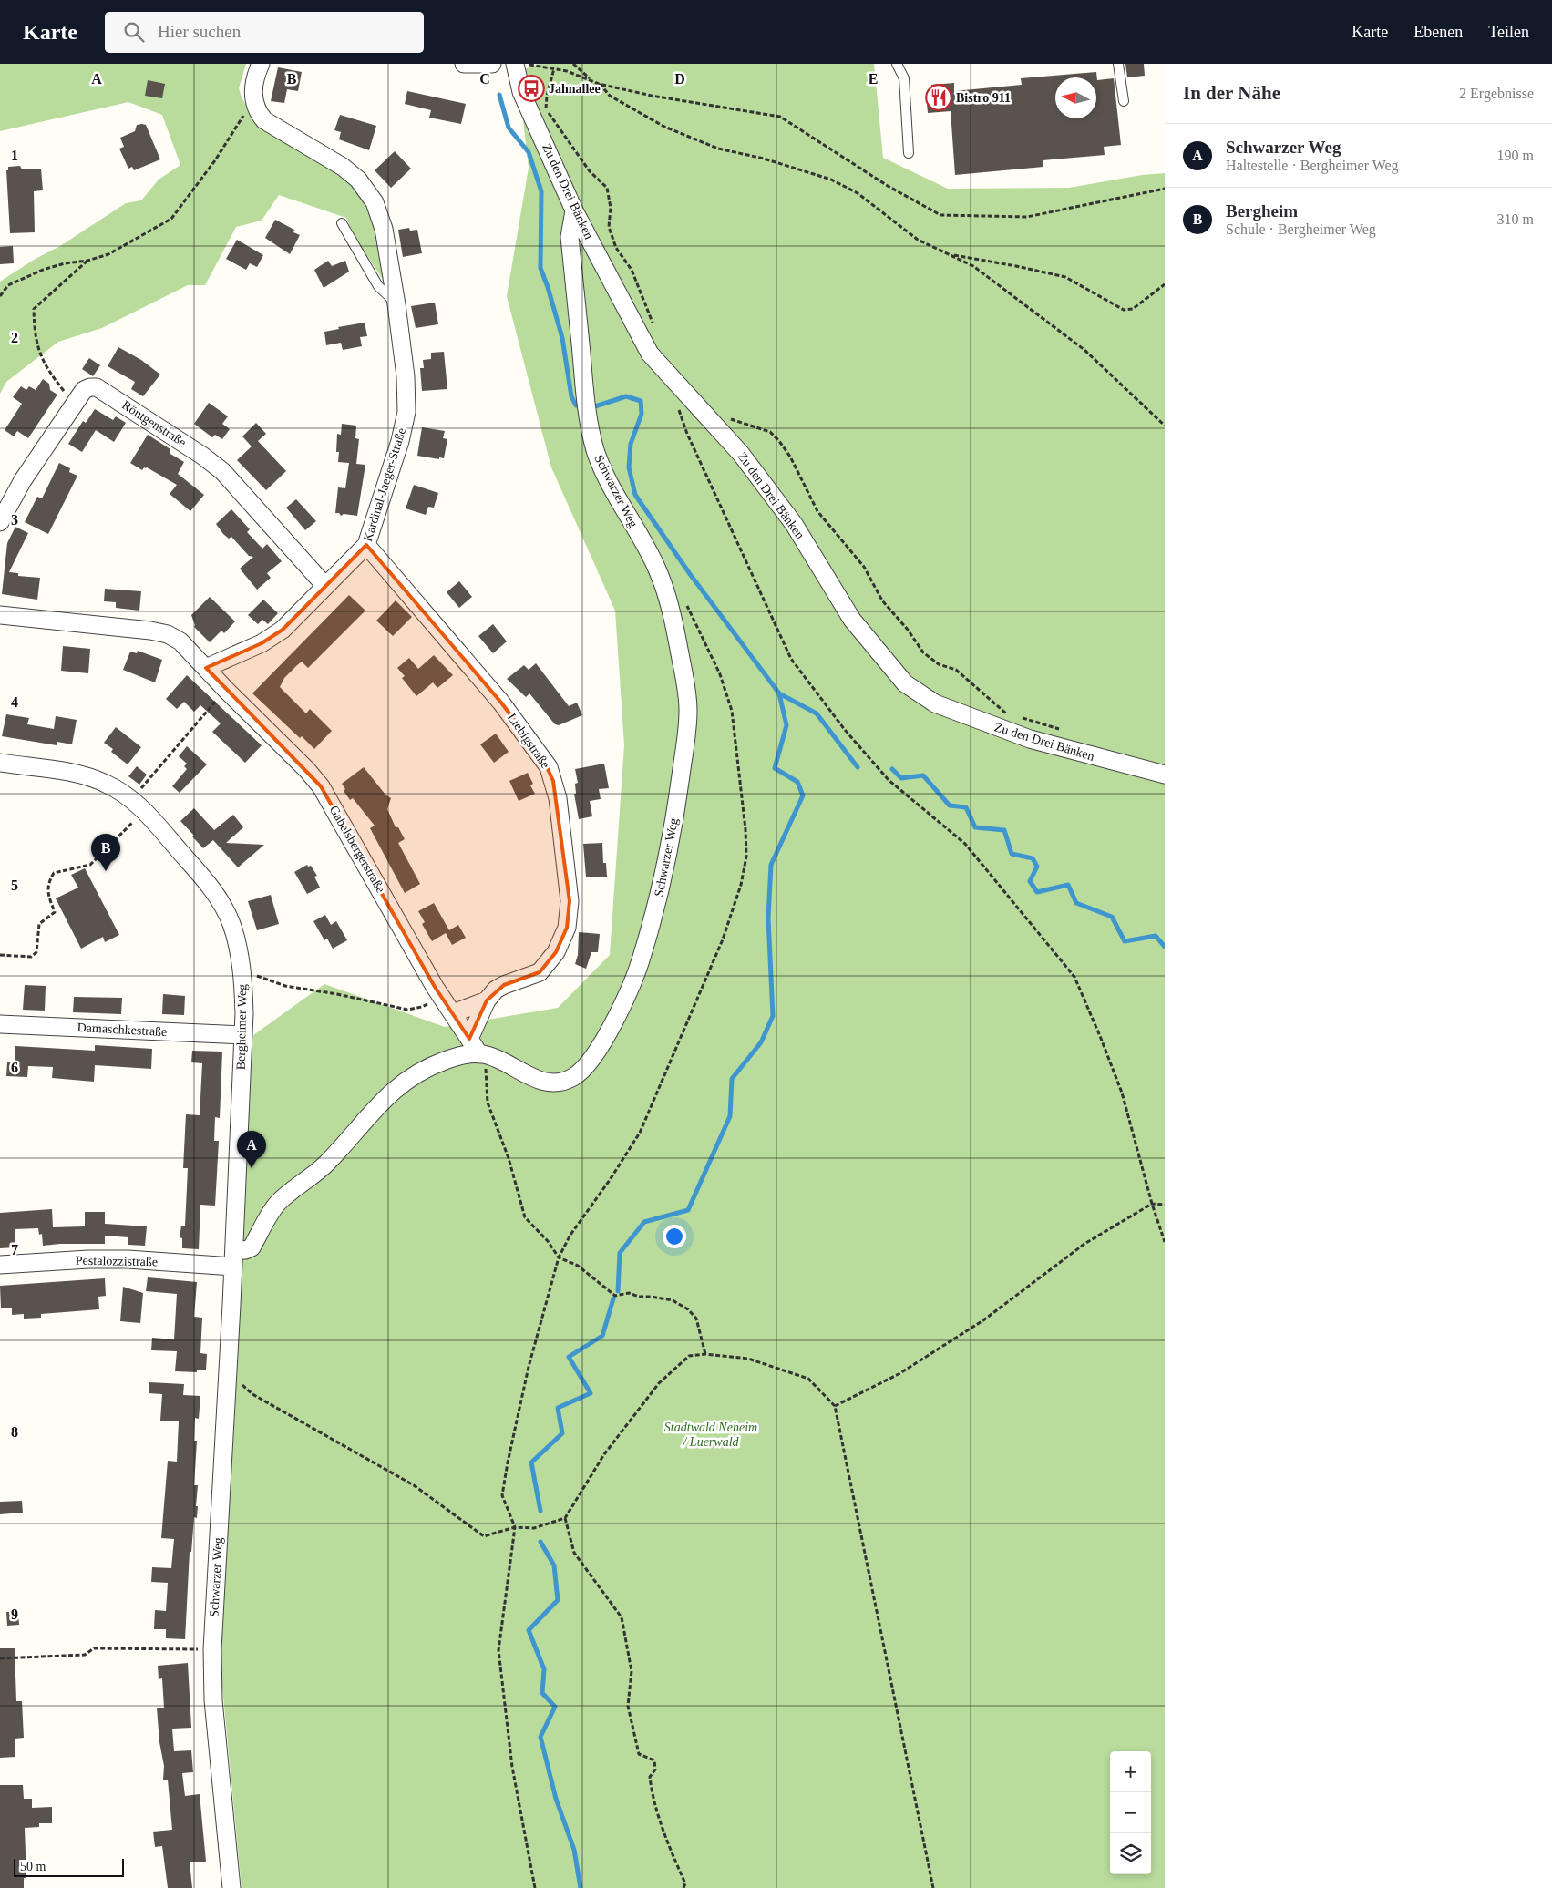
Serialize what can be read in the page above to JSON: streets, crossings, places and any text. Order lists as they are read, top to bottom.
{
  "streets": {
    "street": [
      "Zu den Drei Bänken",
      "Röntgenstraße",
      "Kardinal-Jaeger-Straße",
      "Schwarzer Weg",
      "Liebigstraße",
      "Gabelsbergerstraße",
      "Bergheimer Weg",
      "Damaschkestraße",
      "Pestalozzistraße"
    ]
  },
  "crossings": [
    ["Zu den Drei Bänken", "Schwarzer Weg"],
    ["Röntgenstraße", "Kardinal-Jaeger-Straße"],
    ["Kardinal-Jaeger-Straße", "Liebigstraße"],
    ["Kardinal-Jaeger-Straße", "Gabelsbergerstraße"],
    ["Schwarzer Weg", "Gabelsbergerstraße"],
    ["Schwarzer Weg", "Bergheimer Weg"],
    ["Schwarzer Weg", "Pestalozzistraße"],
    ["Liebigstraße", "Gabelsbergerstraße"],
    ["Bergheimer Weg", "Damaschkestraße"],
    ["Bergheimer Weg", "Pestalozzistraße"]
  ],
  "parks": ["Stadtwald Neheim / Luerwald"],
  "places": {
    "bus stop": ["Jahnallee"],
    "restaurant": ["Bistro 911"]
  },
  "scale_bar": "50 m",
  "north": "left",
  "page": {
    "header": "Karte",
    "search": "Hier suchen",
    "nav": ["Karte", "Ebenen", "Teilen"],
    "heading": ["In der Nähe", "2 Ergebnisse"],
    "list": [
      {
        "mark": "A",
        "name": "Schwarzer Weg",
        "note": "Haltestelle · Bergheimer Weg",
        "value": "190 m"
      },
      {
        "mark": "B",
        "name": "Bergheim",
        "note": "Schule · Bergheimer Weg",
        "value": "310 m"
      }
    ],
    "pins": ["B", "A"],
    "map_buttons": ["+", "−"],
    "scale": "50 m"
  },
  "grid": {
    "columns": [
      "A",
      "B",
      "C",
      "D",
      "E"
    ],
    "rows": [
      "1",
      "2",
      "3",
      "4",
      "5",
      "6",
      "7",
      "8",
      "9"
    ]
  }
}
